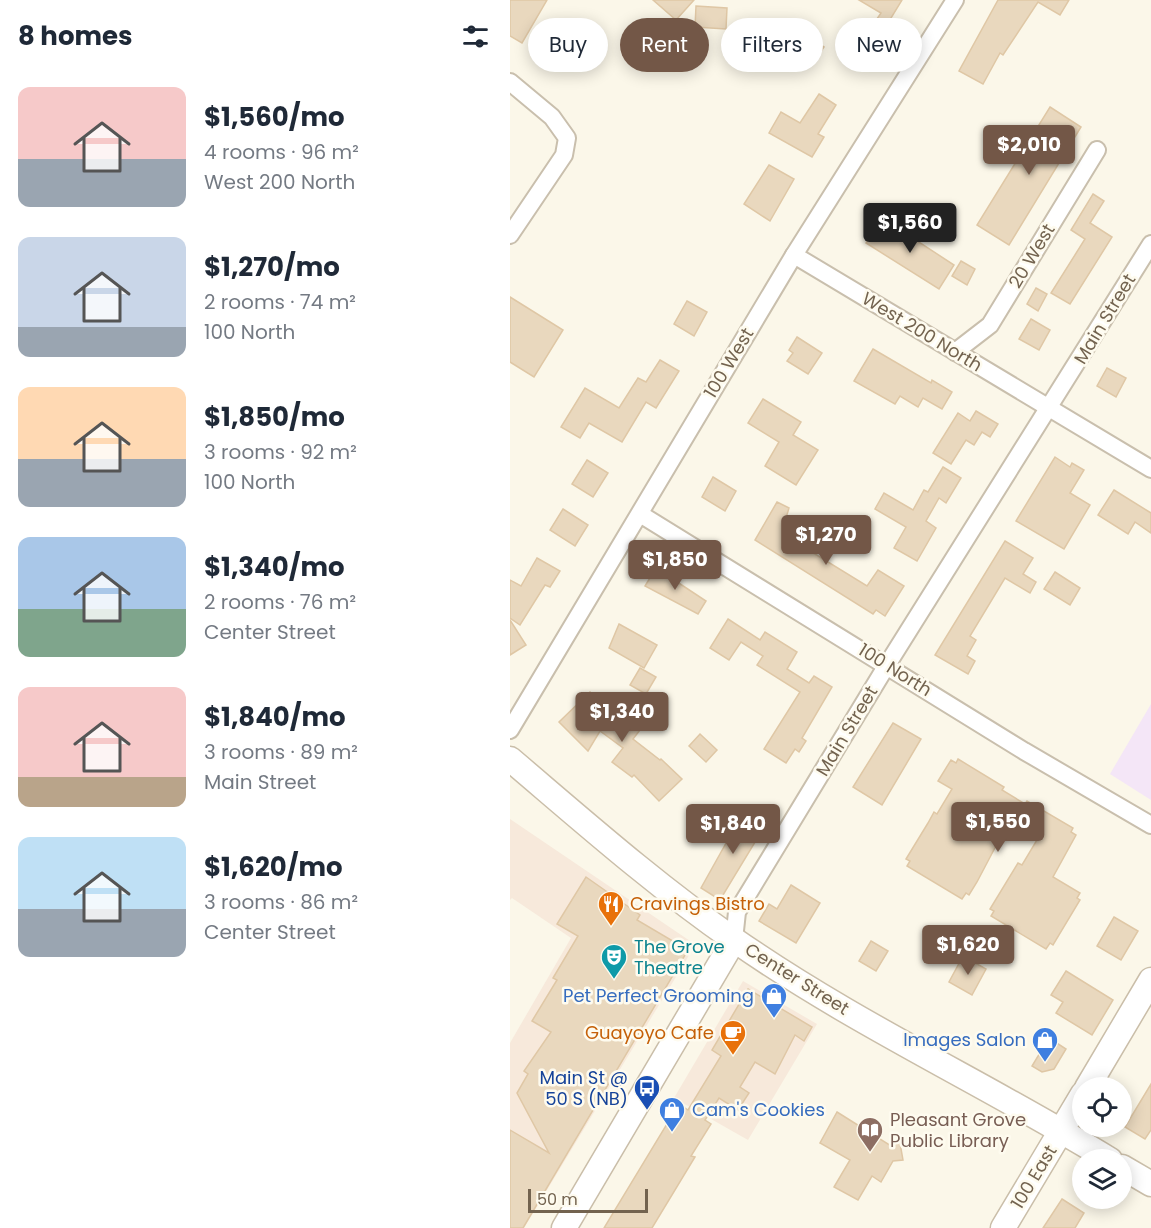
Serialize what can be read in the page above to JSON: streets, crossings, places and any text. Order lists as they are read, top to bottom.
{
  "streets": {
    "main road": ["Main Street", "Center Street", "100 East"],
    "street": [
      "20 West",
      "West 200 North",
      "100 West",
      "100 North"
    ]
  },
  "crossings": [
    ["20 West", "West 200 North"],
    ["Main Street", "West 200 North"],
    ["Main Street", "100 North"],
    ["Main Street", "Center Street"],
    ["West 200 North", "100 West"],
    ["100 West", "100 North"],
    ["Center Street", "100 East"]
  ],
  "places": {
    "restaurant": ["Cravings Bistro"],
    "theatre": ["The Grove Theatre"],
    "shop": ["Pet Perfect Grooming", "Images Salon", "Cam's Cookies"],
    "cafe": ["Guayoyo Cafe"],
    "bus stop": ["Main St @ 50 S (NB)"],
    "library": ["Pleasant Grove Public Library"]
  },
  "scale_bar": "50 m",
  "page": {
    "heading": "8 homes",
    "chip": [
      "Buy",
      "Rent",
      "Filters",
      "New"
    ],
    "list": [
      {
        "name": "$1,560/mo",
        "note": "4 rooms · 96 m² · West 200 North"
      },
      {
        "name": "$1,270/mo",
        "note": "2 rooms · 74 m² · 100 North"
      },
      {
        "name": "$1,850/mo",
        "note": "3 rooms · 92 m² · 100 North"
      },
      {
        "name": "$1,340/mo",
        "note": "2 rooms · 76 m² · Center Street"
      },
      {
        "name": "$1,840/mo",
        "note": "3 rooms · 89 m² · Main Street"
      },
      {
        "name": "$1,620/mo",
        "note": "3 rooms · 86 m² · Center Street"
      }
    ],
    "price": [
      "$2,010",
      "$1,560",
      "$1,270",
      "$1,850",
      "$1,340",
      "$1,550",
      "$1,840",
      "$1,620"
    ],
    "scale": "50 m"
  }
}
